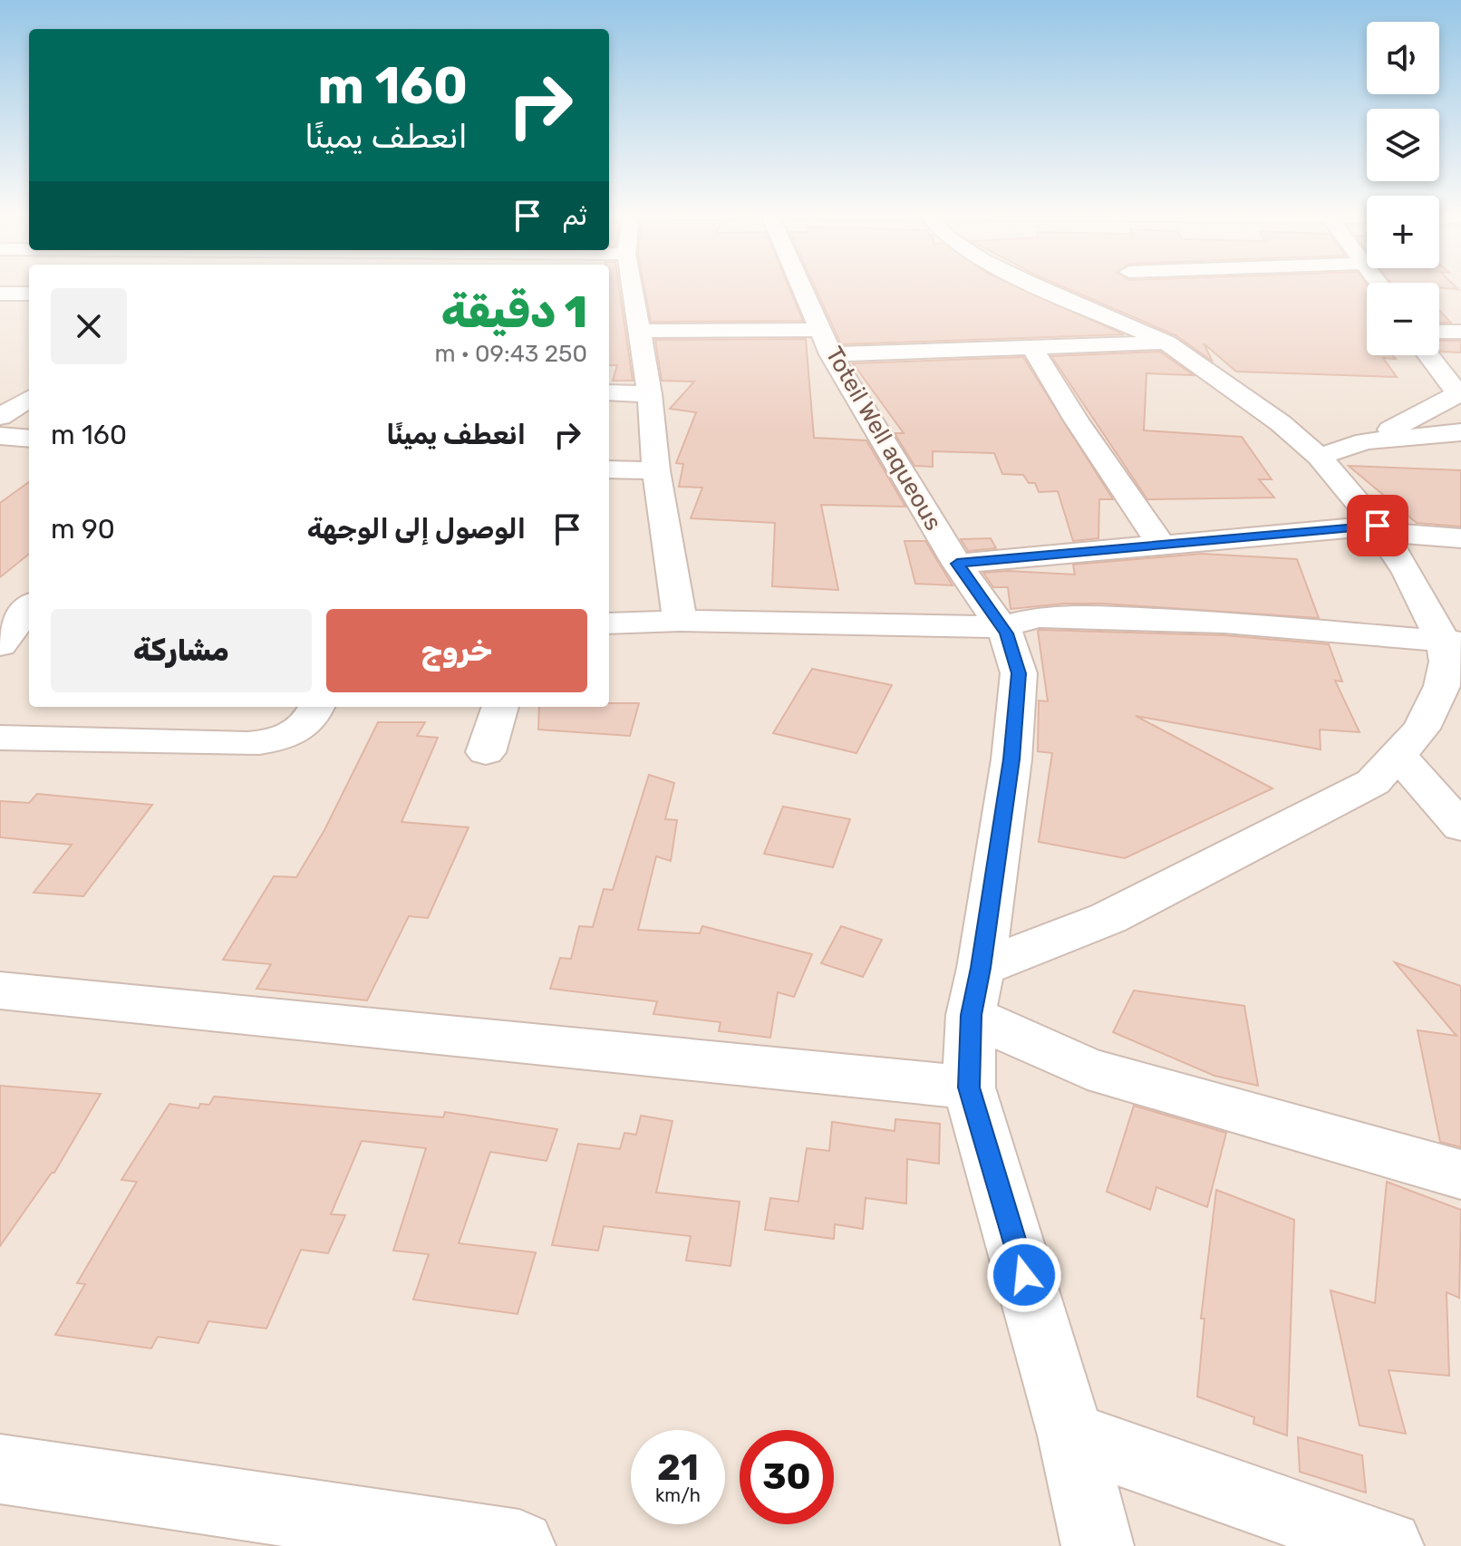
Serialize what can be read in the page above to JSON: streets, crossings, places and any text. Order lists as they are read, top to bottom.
{
  "streets": {
    "street": ["Toteil Well aqueous"]
  },
  "page": {
    "map_buttons": ["+", "−"],
    "turn": ["160 m", "انعطف يمينًا"],
    "then": "ثم",
    "heading": ["1 دقيقة", "250 m · 09:43"],
    "list": [
      {
        "name": "انعطف يمينًا",
        "value": "160 m"
      },
      {
        "name": "الوصول إلى الوجهة",
        "value": "90 m"
      }
    ],
    "buttons": ["خروج", "مشاركة"],
    "speed": "21 km/h",
    "limit": "30"
  }
}
